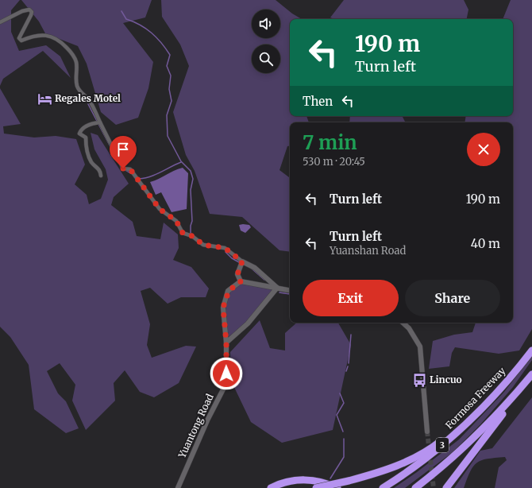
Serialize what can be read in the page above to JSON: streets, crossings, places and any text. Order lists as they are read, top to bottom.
{
  "streets": {
    "highway": ["Formosa Freeway", "3"],
    "street": ["Yuantong Road"]
  },
  "places": {
    "hotel": ["Regales Motel"],
    "bus stop": ["Lincuo"]
  },
  "page": {
    "turn": ["190 m", "Turn left"],
    "then": "Then",
    "heading": ["7 min", "530 m · 20:45"],
    "list": [
      {
        "name": "Turn left",
        "value": "190 m"
      },
      {
        "name": "Turn left",
        "note": "Yuanshan Road",
        "value": "40 m"
      }
    ],
    "buttons": ["Exit", "Share"]
  }
}
